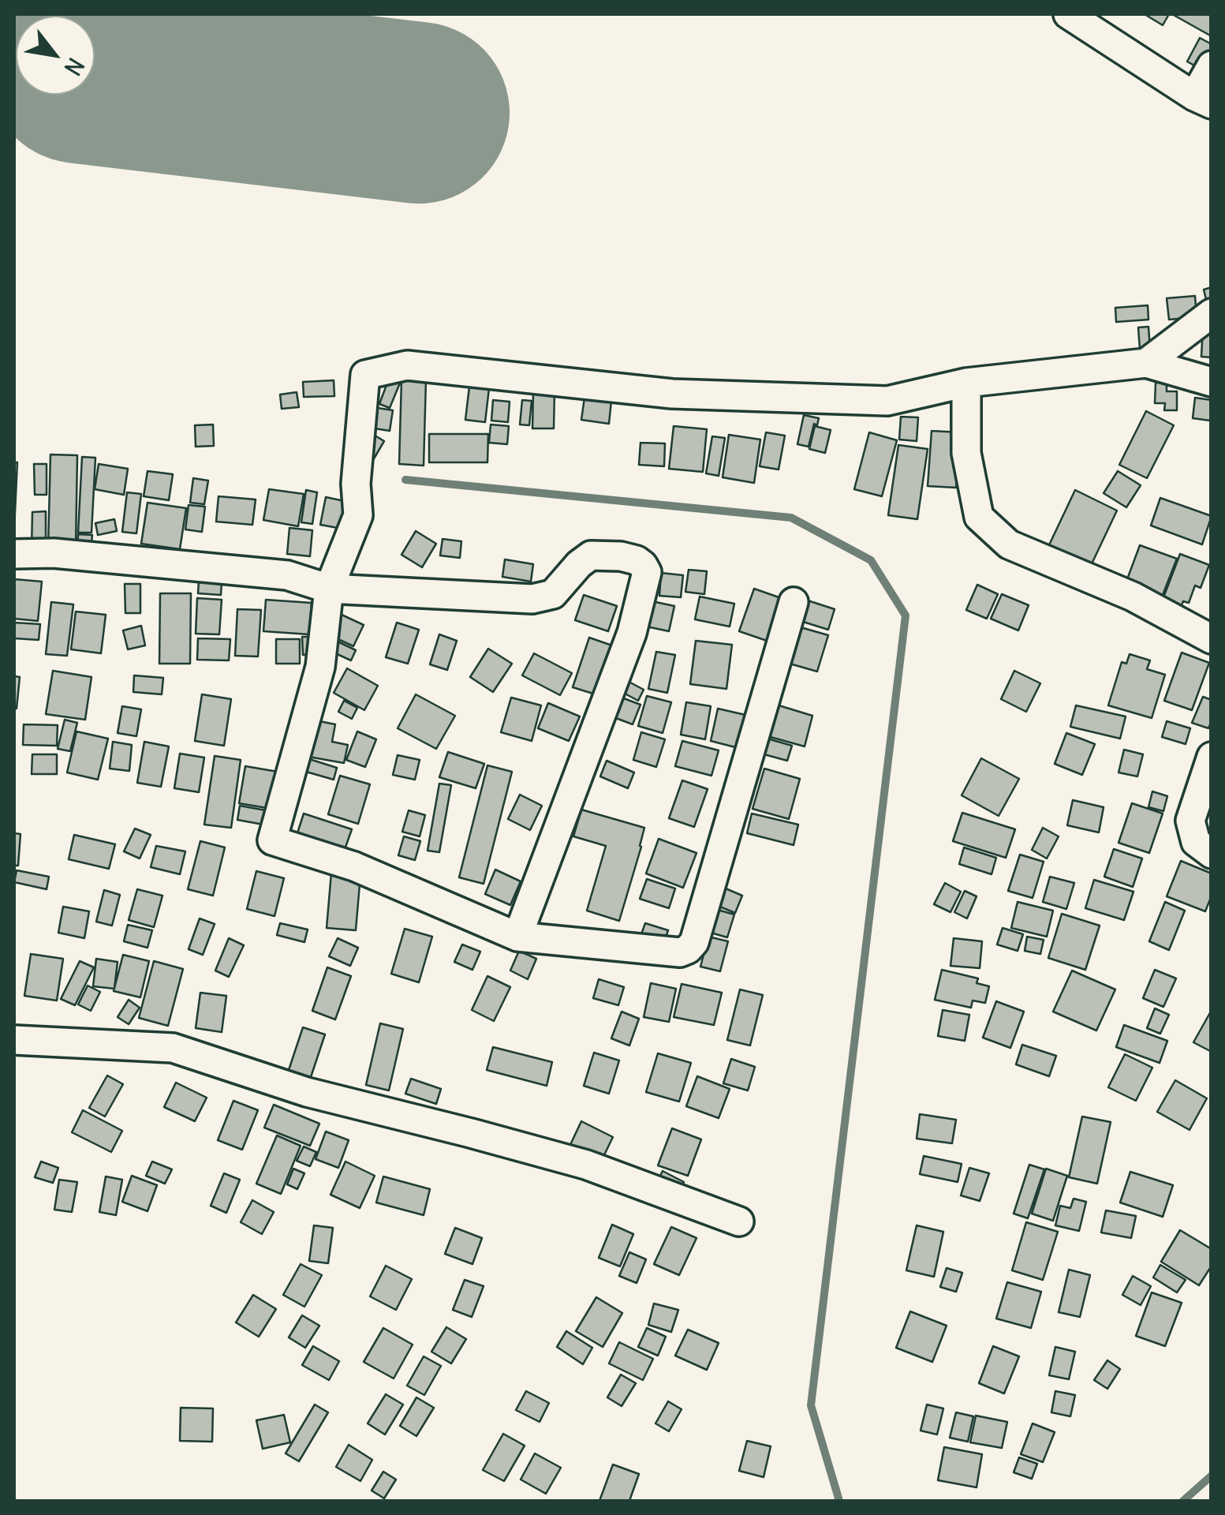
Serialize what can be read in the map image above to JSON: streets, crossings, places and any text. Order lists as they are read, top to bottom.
{
  "north": "bottom right"
}
